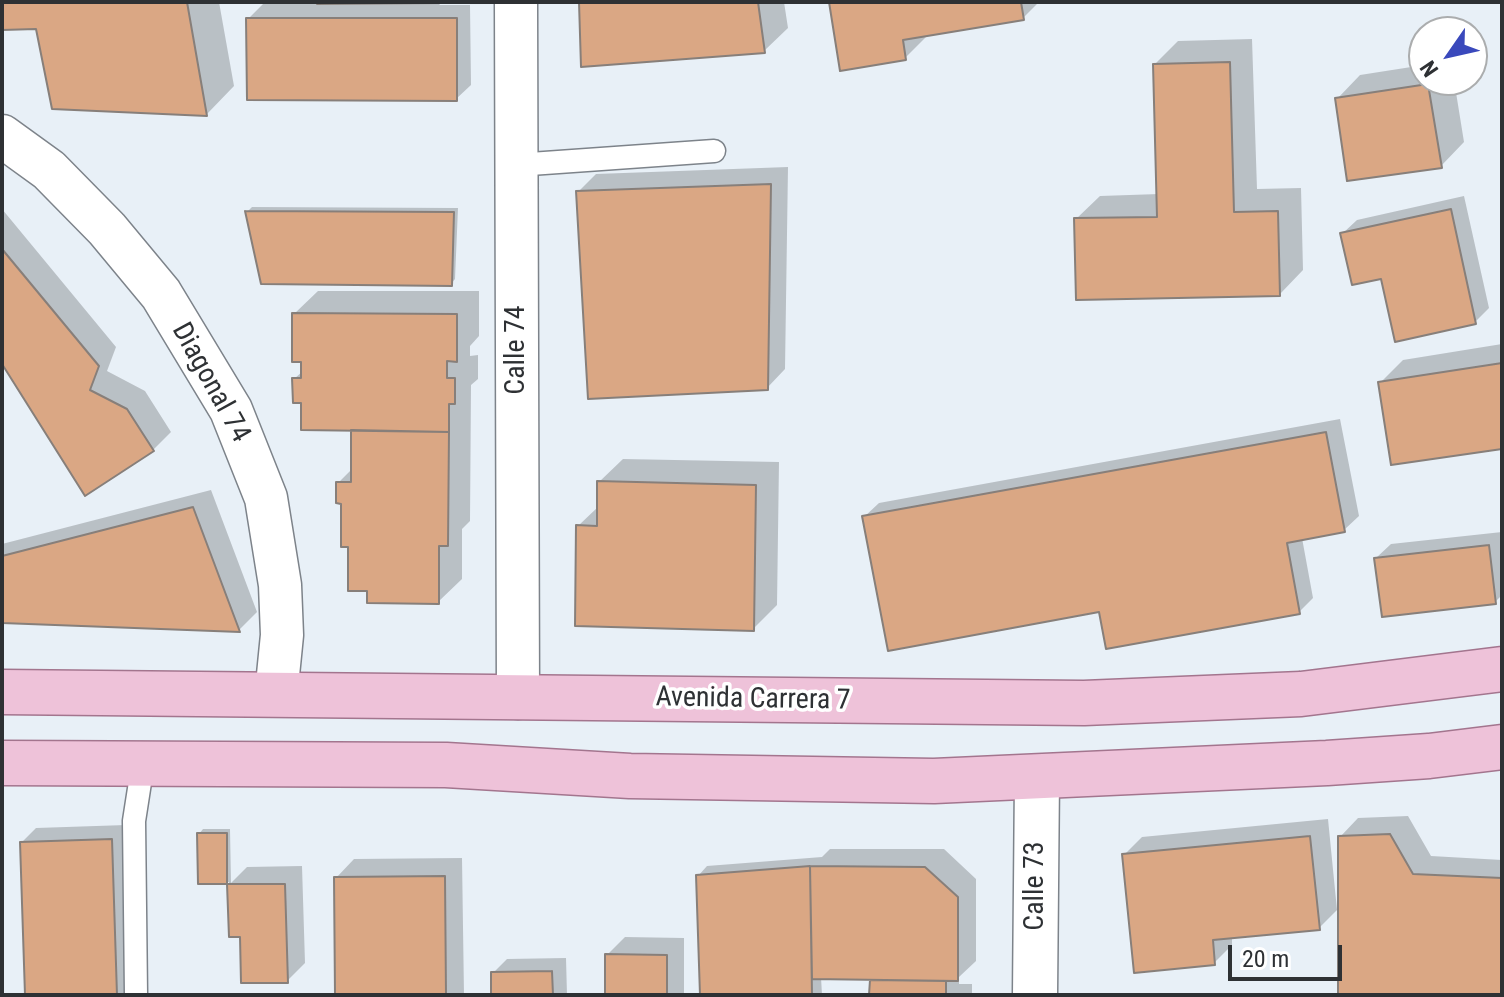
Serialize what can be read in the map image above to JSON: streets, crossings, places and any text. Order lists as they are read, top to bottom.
{
  "streets": {
    "main road": ["Avenida Carrera 7"],
    "street": ["Calle 74", "Diagonal 74", "Calle 73"]
  },
  "crossings": [
    ["Calle 74", "Avenida Carrera 7"],
    ["Diagonal 74", "Avenida Carrera 7"]
  ],
  "scale_bar": "20 m",
  "north": "bottom left"
}
